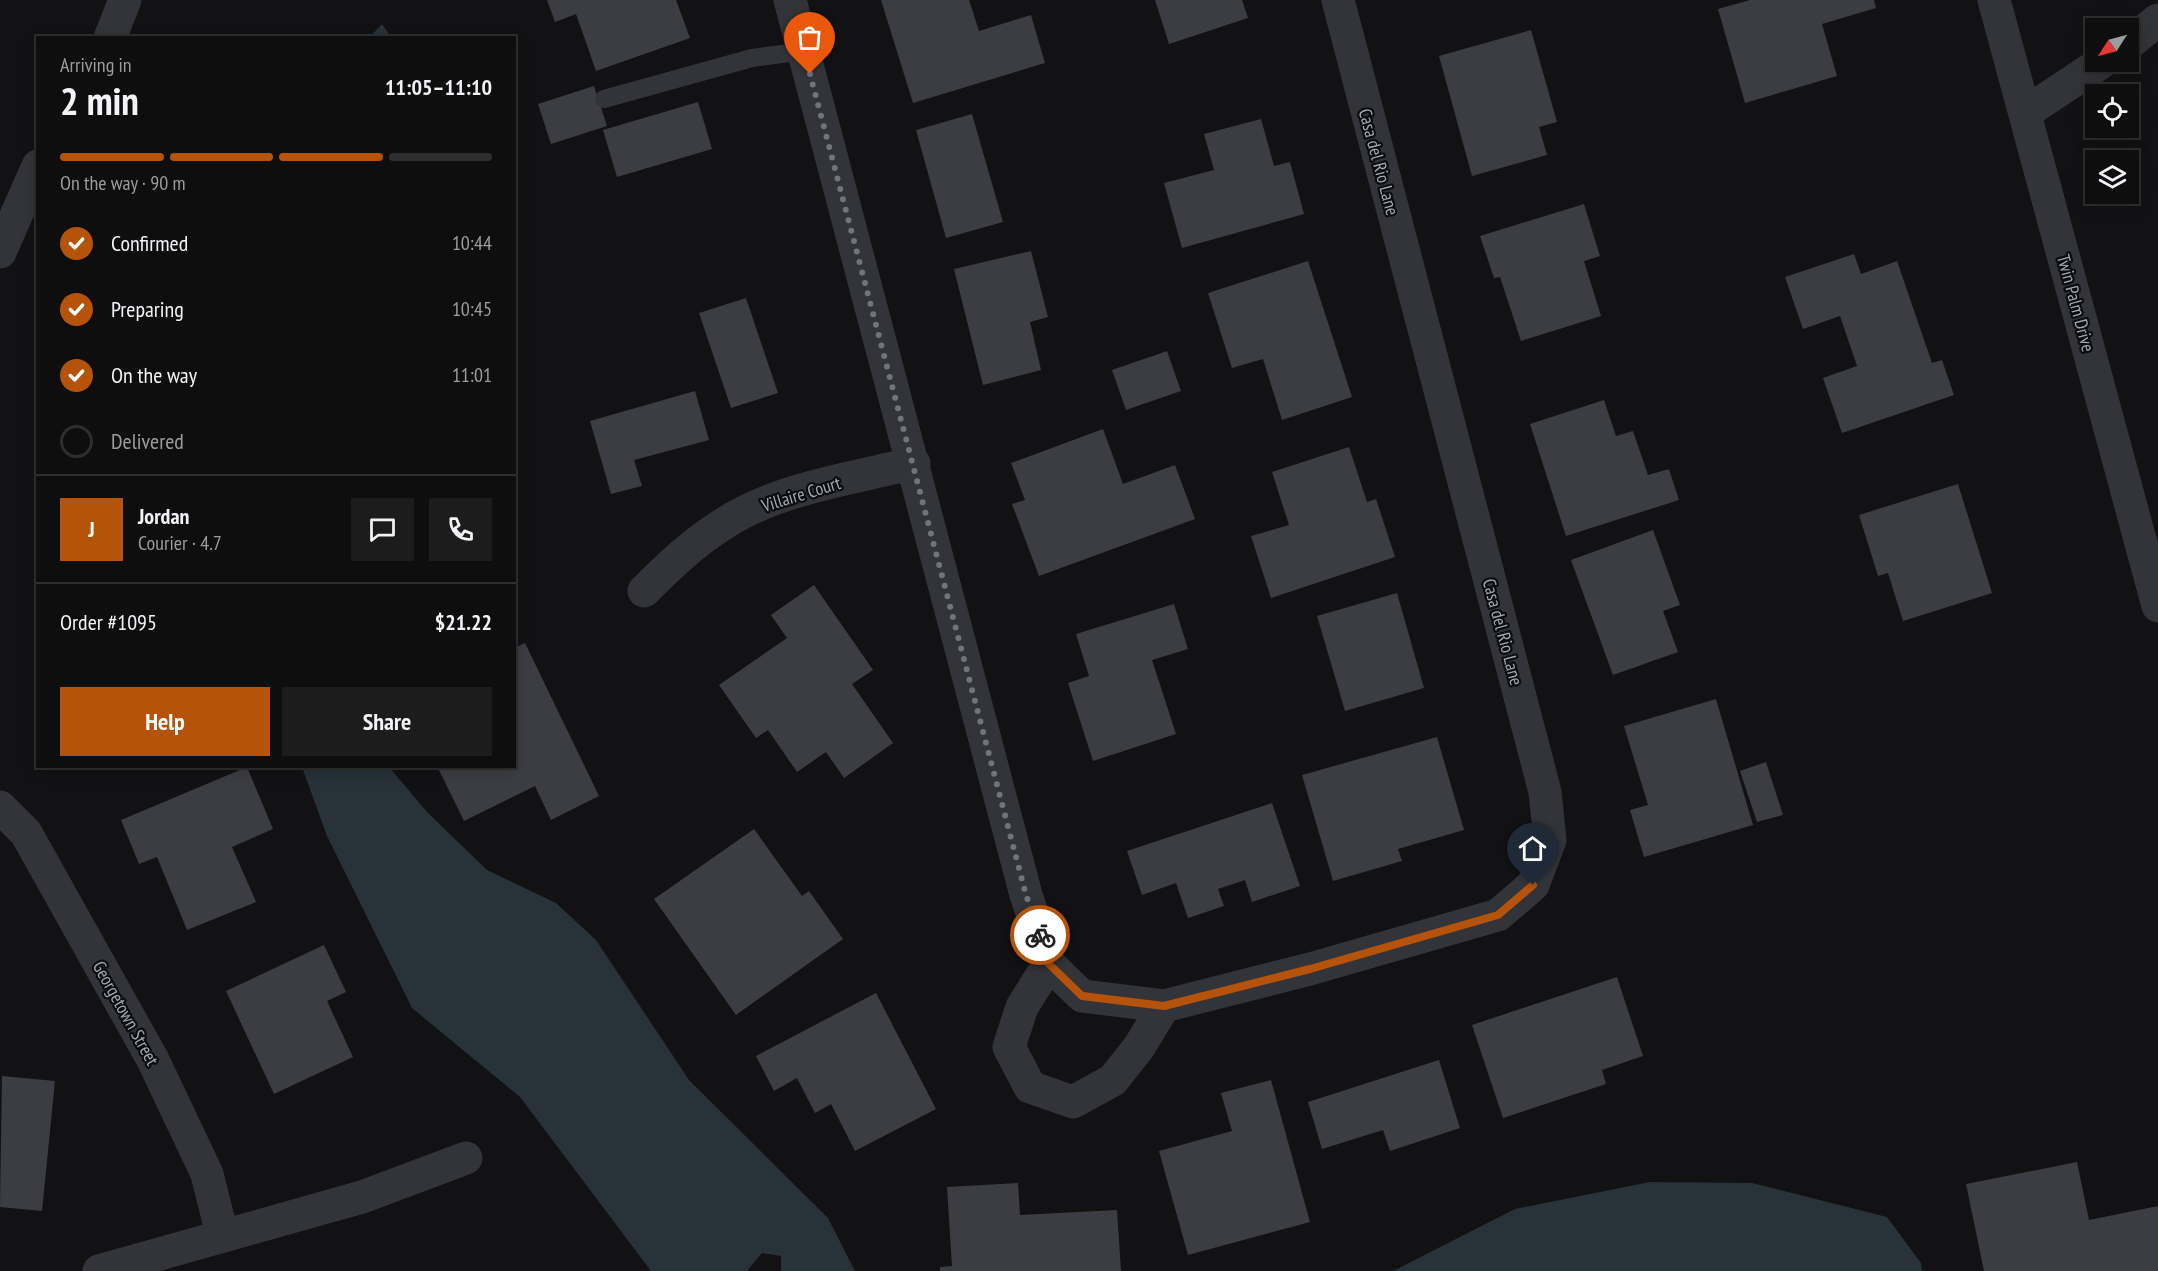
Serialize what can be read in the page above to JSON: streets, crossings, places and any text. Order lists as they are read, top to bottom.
{
  "streets": {
    "street": [
      "Casa del Rio Lane",
      "Twin Palm Drive",
      "Villaire Court",
      "Georgetown Street"
    ]
  },
  "north": "bottom left",
  "page": {
    "heading": ["2 min", "Arriving in", "11:05–11:10"],
    "panel": [
      "Jordan",
      "Courier · 4.7",
      "Order #1095",
      "$21.22"
    ],
    "bar": "On the way · 90 m",
    "list": [
      ["Confirmed", "10:44"],
      ["Preparing", "10:45"],
      ["On the way", "11:01"],
      "Delivered"
    ],
    "round": "J",
    "buttons": ["Help", "Share"]
  }
}
